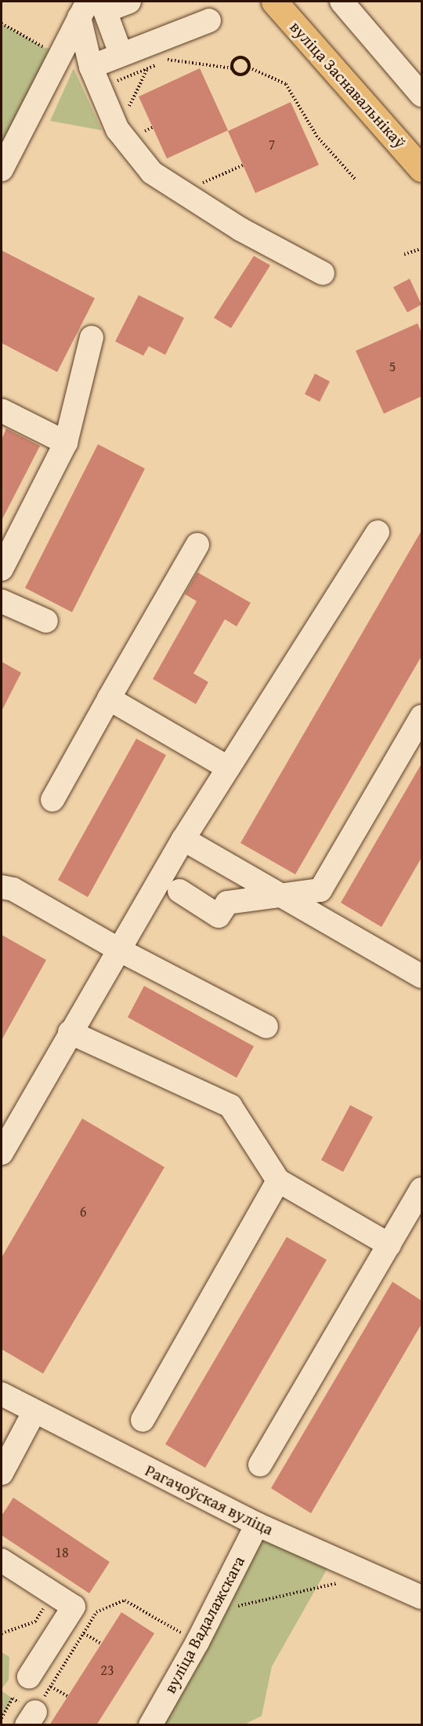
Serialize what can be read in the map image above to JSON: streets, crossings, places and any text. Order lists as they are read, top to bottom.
{
  "streets": {
    "main road": ["вуліца Заснавальнікаў"],
    "street": ["Рагачоўская вуліца", "вуліца Вадалажскага"]
  },
  "crossings": [
    ["Рагачоўская вуліца", "вуліца Вадалажскага"]
  ],
  "house_numbers": [
    "7",
    "5",
    "6",
    "18",
    "23"
  ]
}
